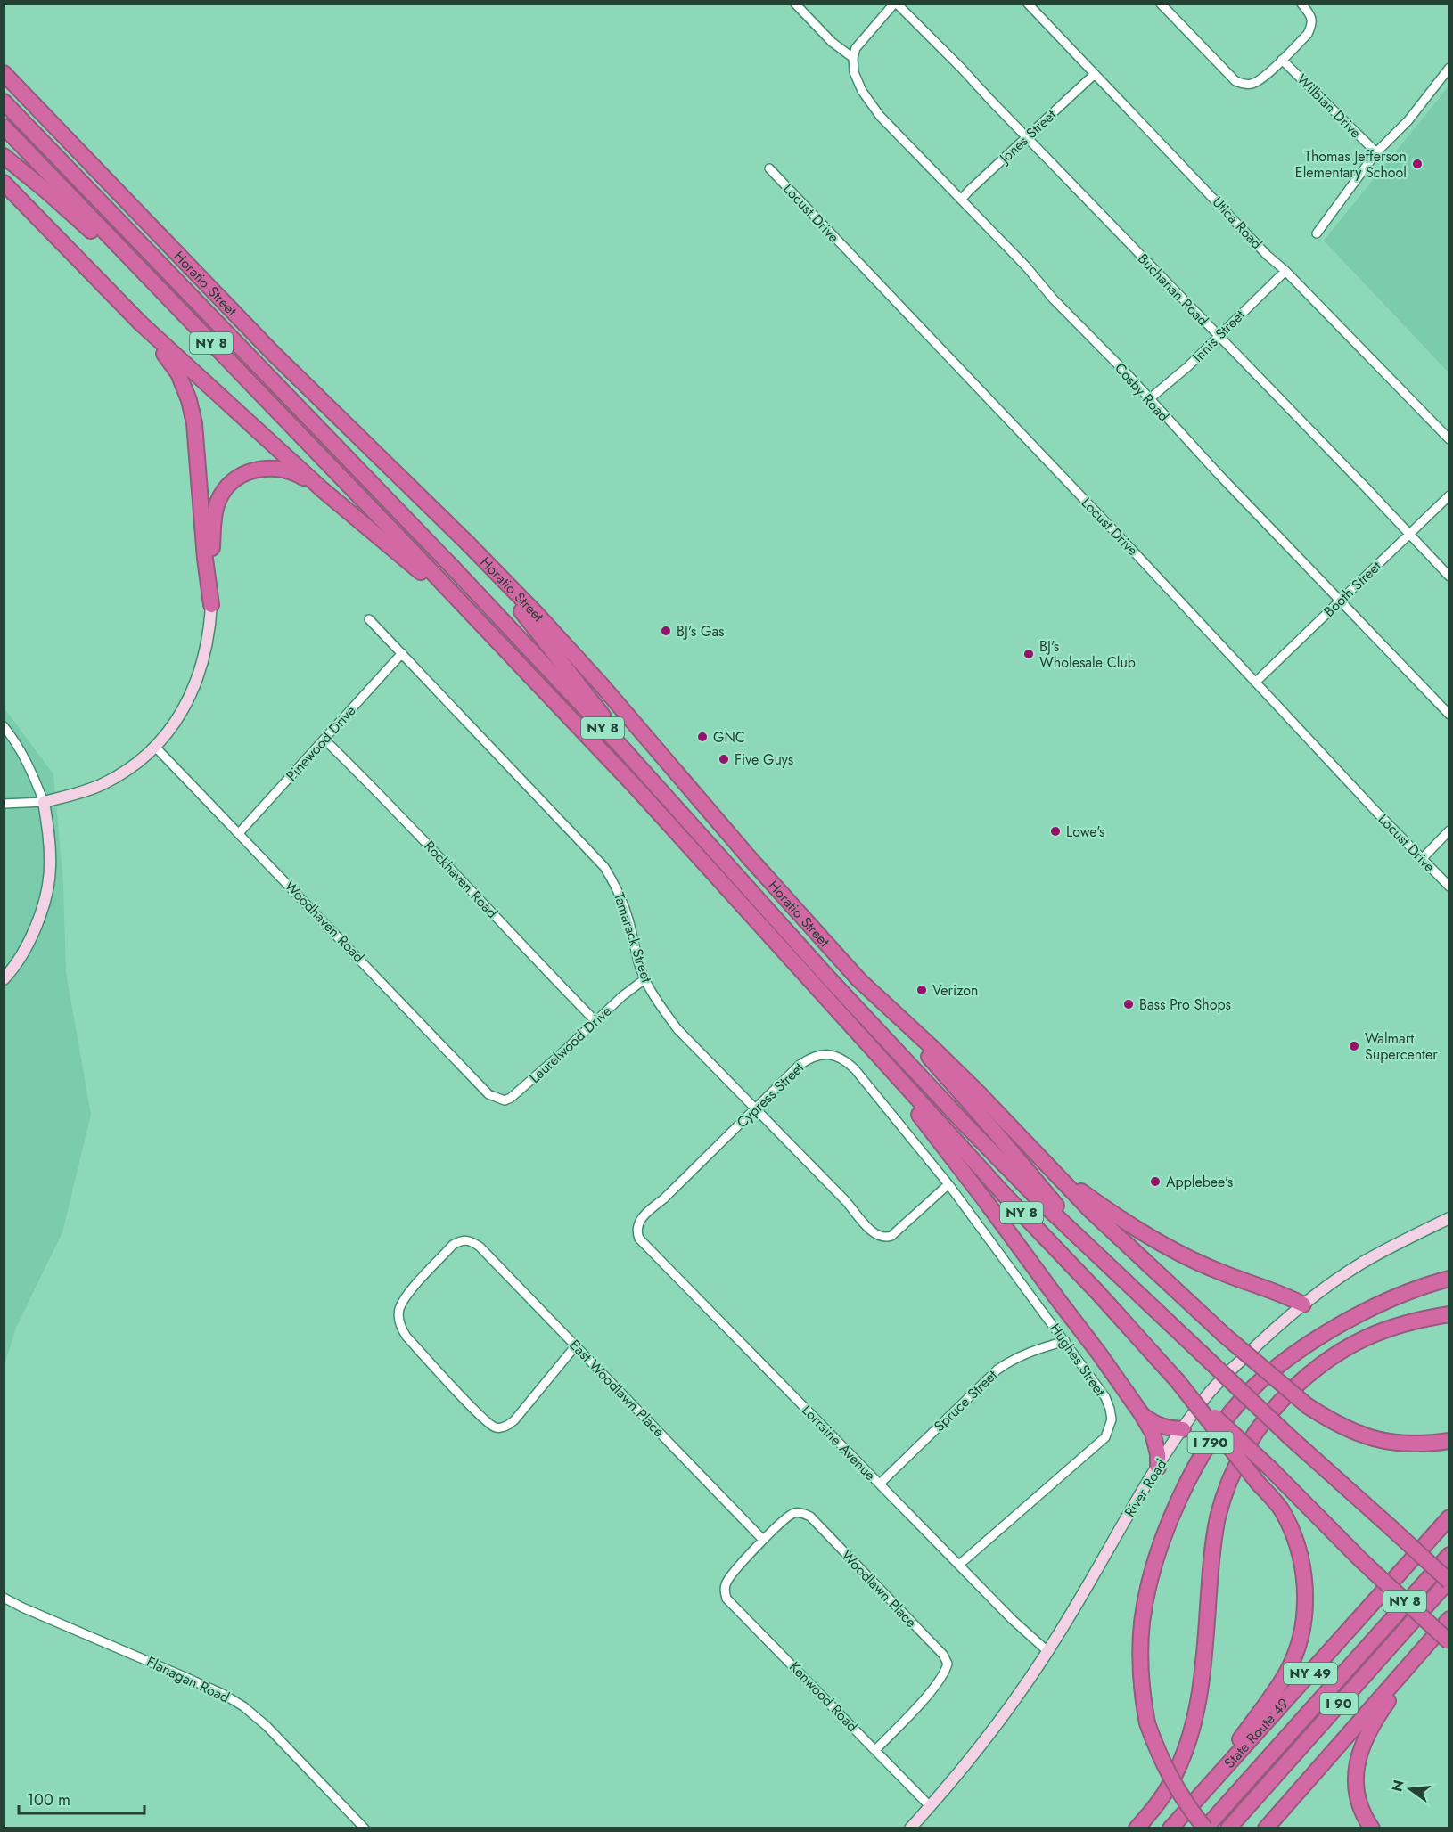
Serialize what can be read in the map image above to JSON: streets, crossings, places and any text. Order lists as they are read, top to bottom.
{
  "streets": {
    "highway": [
      "Horatio Street",
      "NY 8",
      "I 790",
      "NY 49",
      "I 90",
      "State Route 49"
    ],
    "main road": ["River Road"],
    "street": [
      "Wilbian Drive",
      "Jones Street",
      "Locust Drive",
      "Utica Road",
      "Buchanan Road",
      "Innis Street",
      "Cosby Road",
      "Booth Street",
      "Pinewood Drive",
      "Rockhaven Road",
      "Woodhaven Road",
      "Tamarack Street",
      "Laurelwood Drive",
      "Cypress Street",
      "Hughes Street",
      "East Woodlawn Place",
      "Spruce Street",
      "Lorraine Avenue",
      "Woodlawn Place",
      "Flanagan Road",
      "Kenwood Road"
    ]
  },
  "crossings": [
    ["Jones Street", "Utica Road"],
    ["Jones Street", "Buchanan Road"],
    ["Jones Street", "Cosby Road"],
    ["Locust Drive", "Booth Street"],
    ["Utica Road", "Innis Street"],
    ["Buchanan Road", "Innis Street"],
    ["Buchanan Road", "Booth Street"],
    ["Innis Street", "Cosby Road"],
    ["NY 8", "I 90"],
    ["Cosby Road", "Booth Street"],
    ["Pinewood Drive", "Rockhaven Road"],
    ["Pinewood Drive", "Woodhaven Road"],
    ["Pinewood Drive", "Tamarack Street"],
    ["Rockhaven Road", "Laurelwood Drive"],
    ["Woodhaven Road", "Laurelwood Drive"],
    ["Tamarack Street", "Laurelwood Drive"],
    ["Tamarack Street", "Cypress Street"],
    ["Tamarack Street", "Hughes Street"],
    ["Cypress Street", "Hughes Street"],
    ["Cypress Street", "Lorraine Avenue"],
    ["Hughes Street", "Spruce Street"],
    ["Hughes Street", "Lorraine Avenue"],
    ["East Woodlawn Place", "Woodlawn Place"],
    ["Spruce Street", "Lorraine Avenue"],
    ["Lorraine Avenue", "River Road"],
    ["I 790", "I 90"],
    ["River Road", "Kenwood Road"],
    ["Woodlawn Place", "Kenwood Road"]
  ],
  "places": [
    "Thomas Jefferson Elementary School",
    "BJ's Gas",
    "BJ's Wholesale Club",
    "GNC",
    "Five Guys",
    "Lowe's",
    "Verizon",
    "Bass Pro Shops",
    "Walmart Supercenter",
    "Applebee's"
  ],
  "scale_bar": "100 m",
  "north": "left"
}
